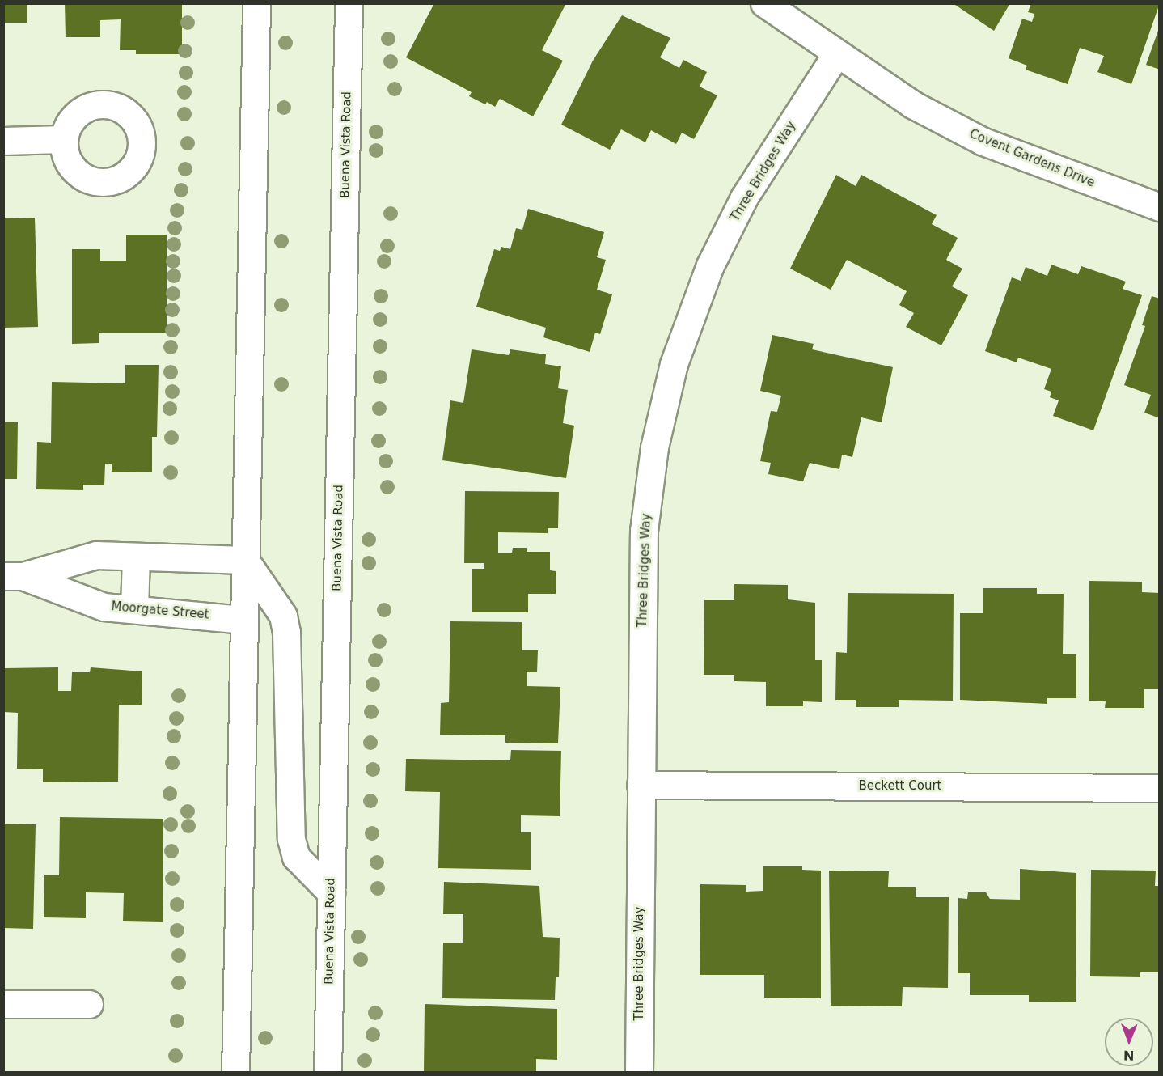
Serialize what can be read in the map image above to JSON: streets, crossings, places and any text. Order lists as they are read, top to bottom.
{
  "streets": {
    "street": [
      "Buena Vista Road",
      "Covent Gardens Drive",
      "Three Bridges Way",
      "Moorgate Street",
      "Beckett Court"
    ]
  },
  "crossings": [
    ["Covent Gardens Drive", "Three Bridges Way"],
    ["Three Bridges Way", "Beckett Court"]
  ],
  "north": "bottom"
}
